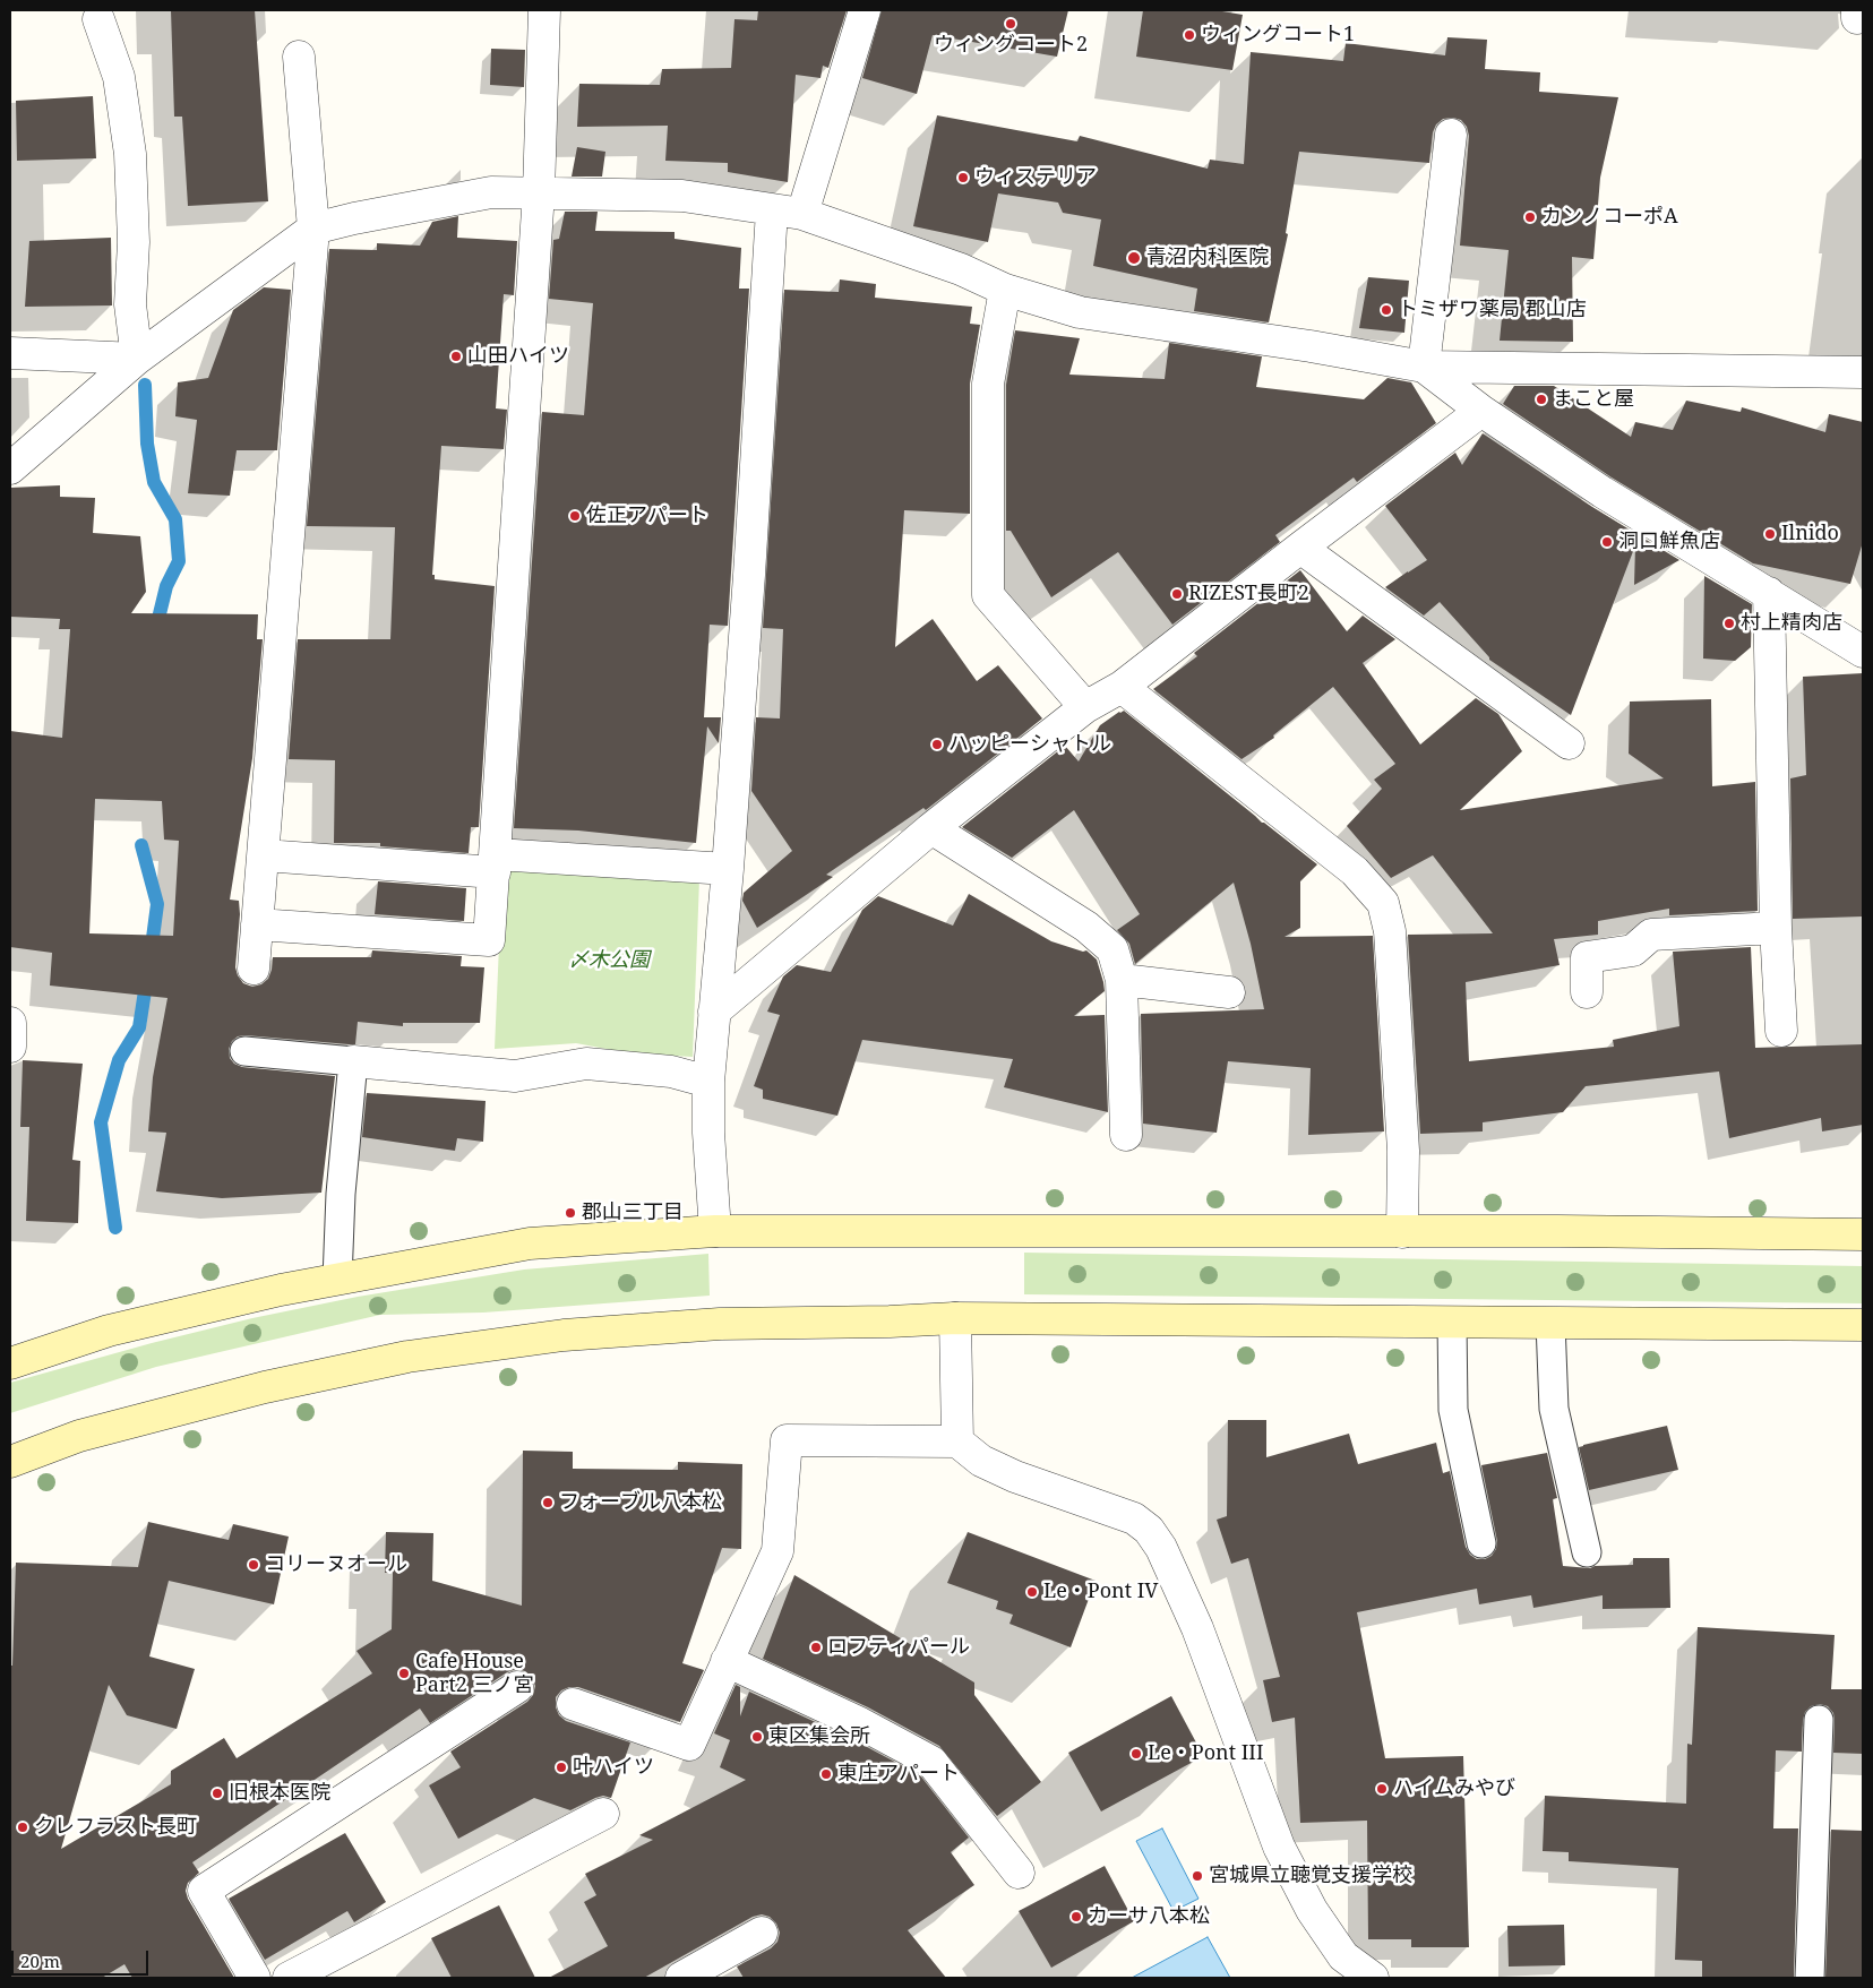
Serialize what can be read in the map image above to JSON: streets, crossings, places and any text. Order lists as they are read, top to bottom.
{
  "parks": ["〆木公園"],
  "places": [
    "ウィングコート2",
    "ウィングコート1",
    "ウィステリア",
    "カンノコーポA",
    "青沼内科医院",
    "トミザワ薬局 郡山店",
    "山田ハイツ",
    "まこと屋",
    "佐正アパート",
    "Ilnido",
    "洞口鮮魚店",
    "RIZEST長町2",
    "村上精肉店",
    "ハッピーシャトル",
    "郡山三丁目",
    "フォーブル八本松",
    "コリーヌオール",
    "Le・Pont IV",
    "ロフティパール",
    "Cafe House Part2 三ノ宮",
    "東区集会所",
    "Le・Pont III",
    "叶ハイツ",
    "東庄アパート",
    "ハイムみやび",
    "旧根本医院",
    "クレフラスト長町",
    "宮城県立聴覚支援学校",
    "カーサ八本松"
  ],
  "scale_bar": "20 m"
}
